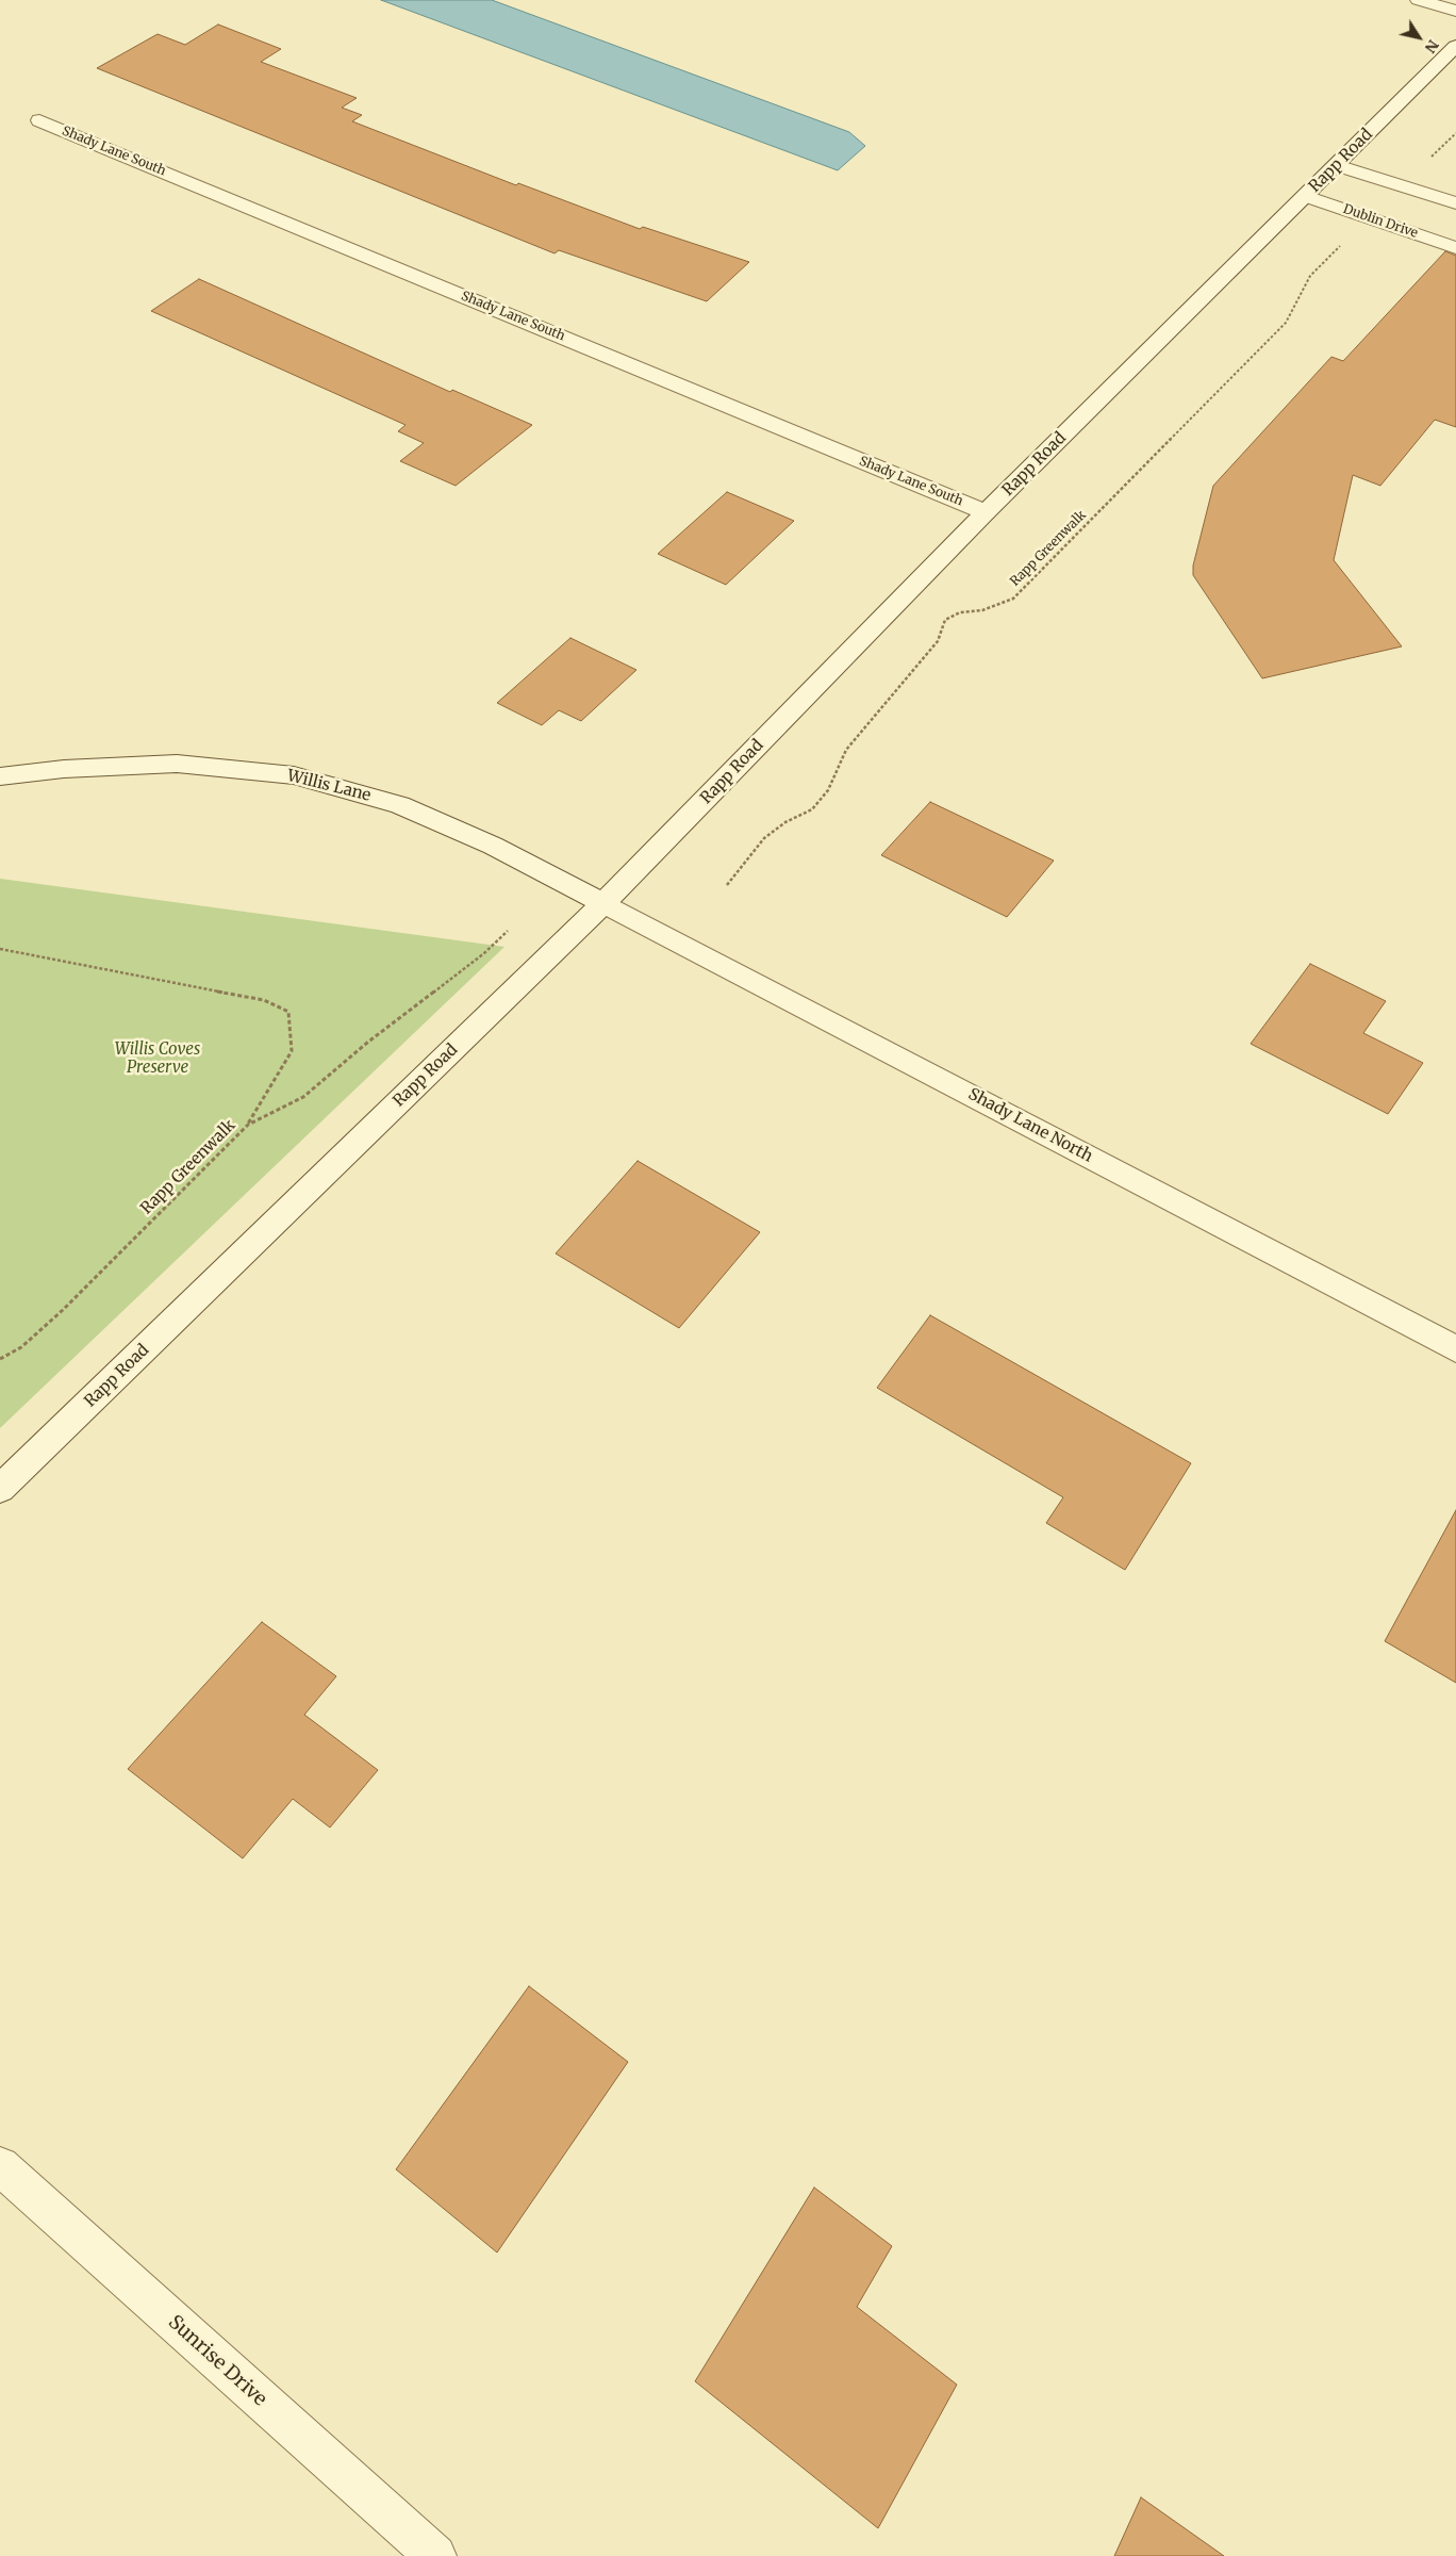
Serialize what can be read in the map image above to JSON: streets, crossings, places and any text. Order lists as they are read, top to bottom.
{
  "streets": {
    "street": [
      "Shady Lane South",
      "Rapp Road",
      "Dublin Drive",
      "Willis Lane",
      "Shady Lane North",
      "Sunrise Drive"
    ],
    "path": ["Rapp Greenwalk"]
  },
  "crossings": [
    ["Shady Lane South", "Rapp Road"],
    ["Rapp Road", "Dublin Drive"],
    ["Rapp Road", "Willis Lane"],
    ["Rapp Road", "Shady Lane North"],
    ["Willis Lane", "Shady Lane North"]
  ],
  "parks": ["Willis Coves Preserve"],
  "north": "bottom right"
}
